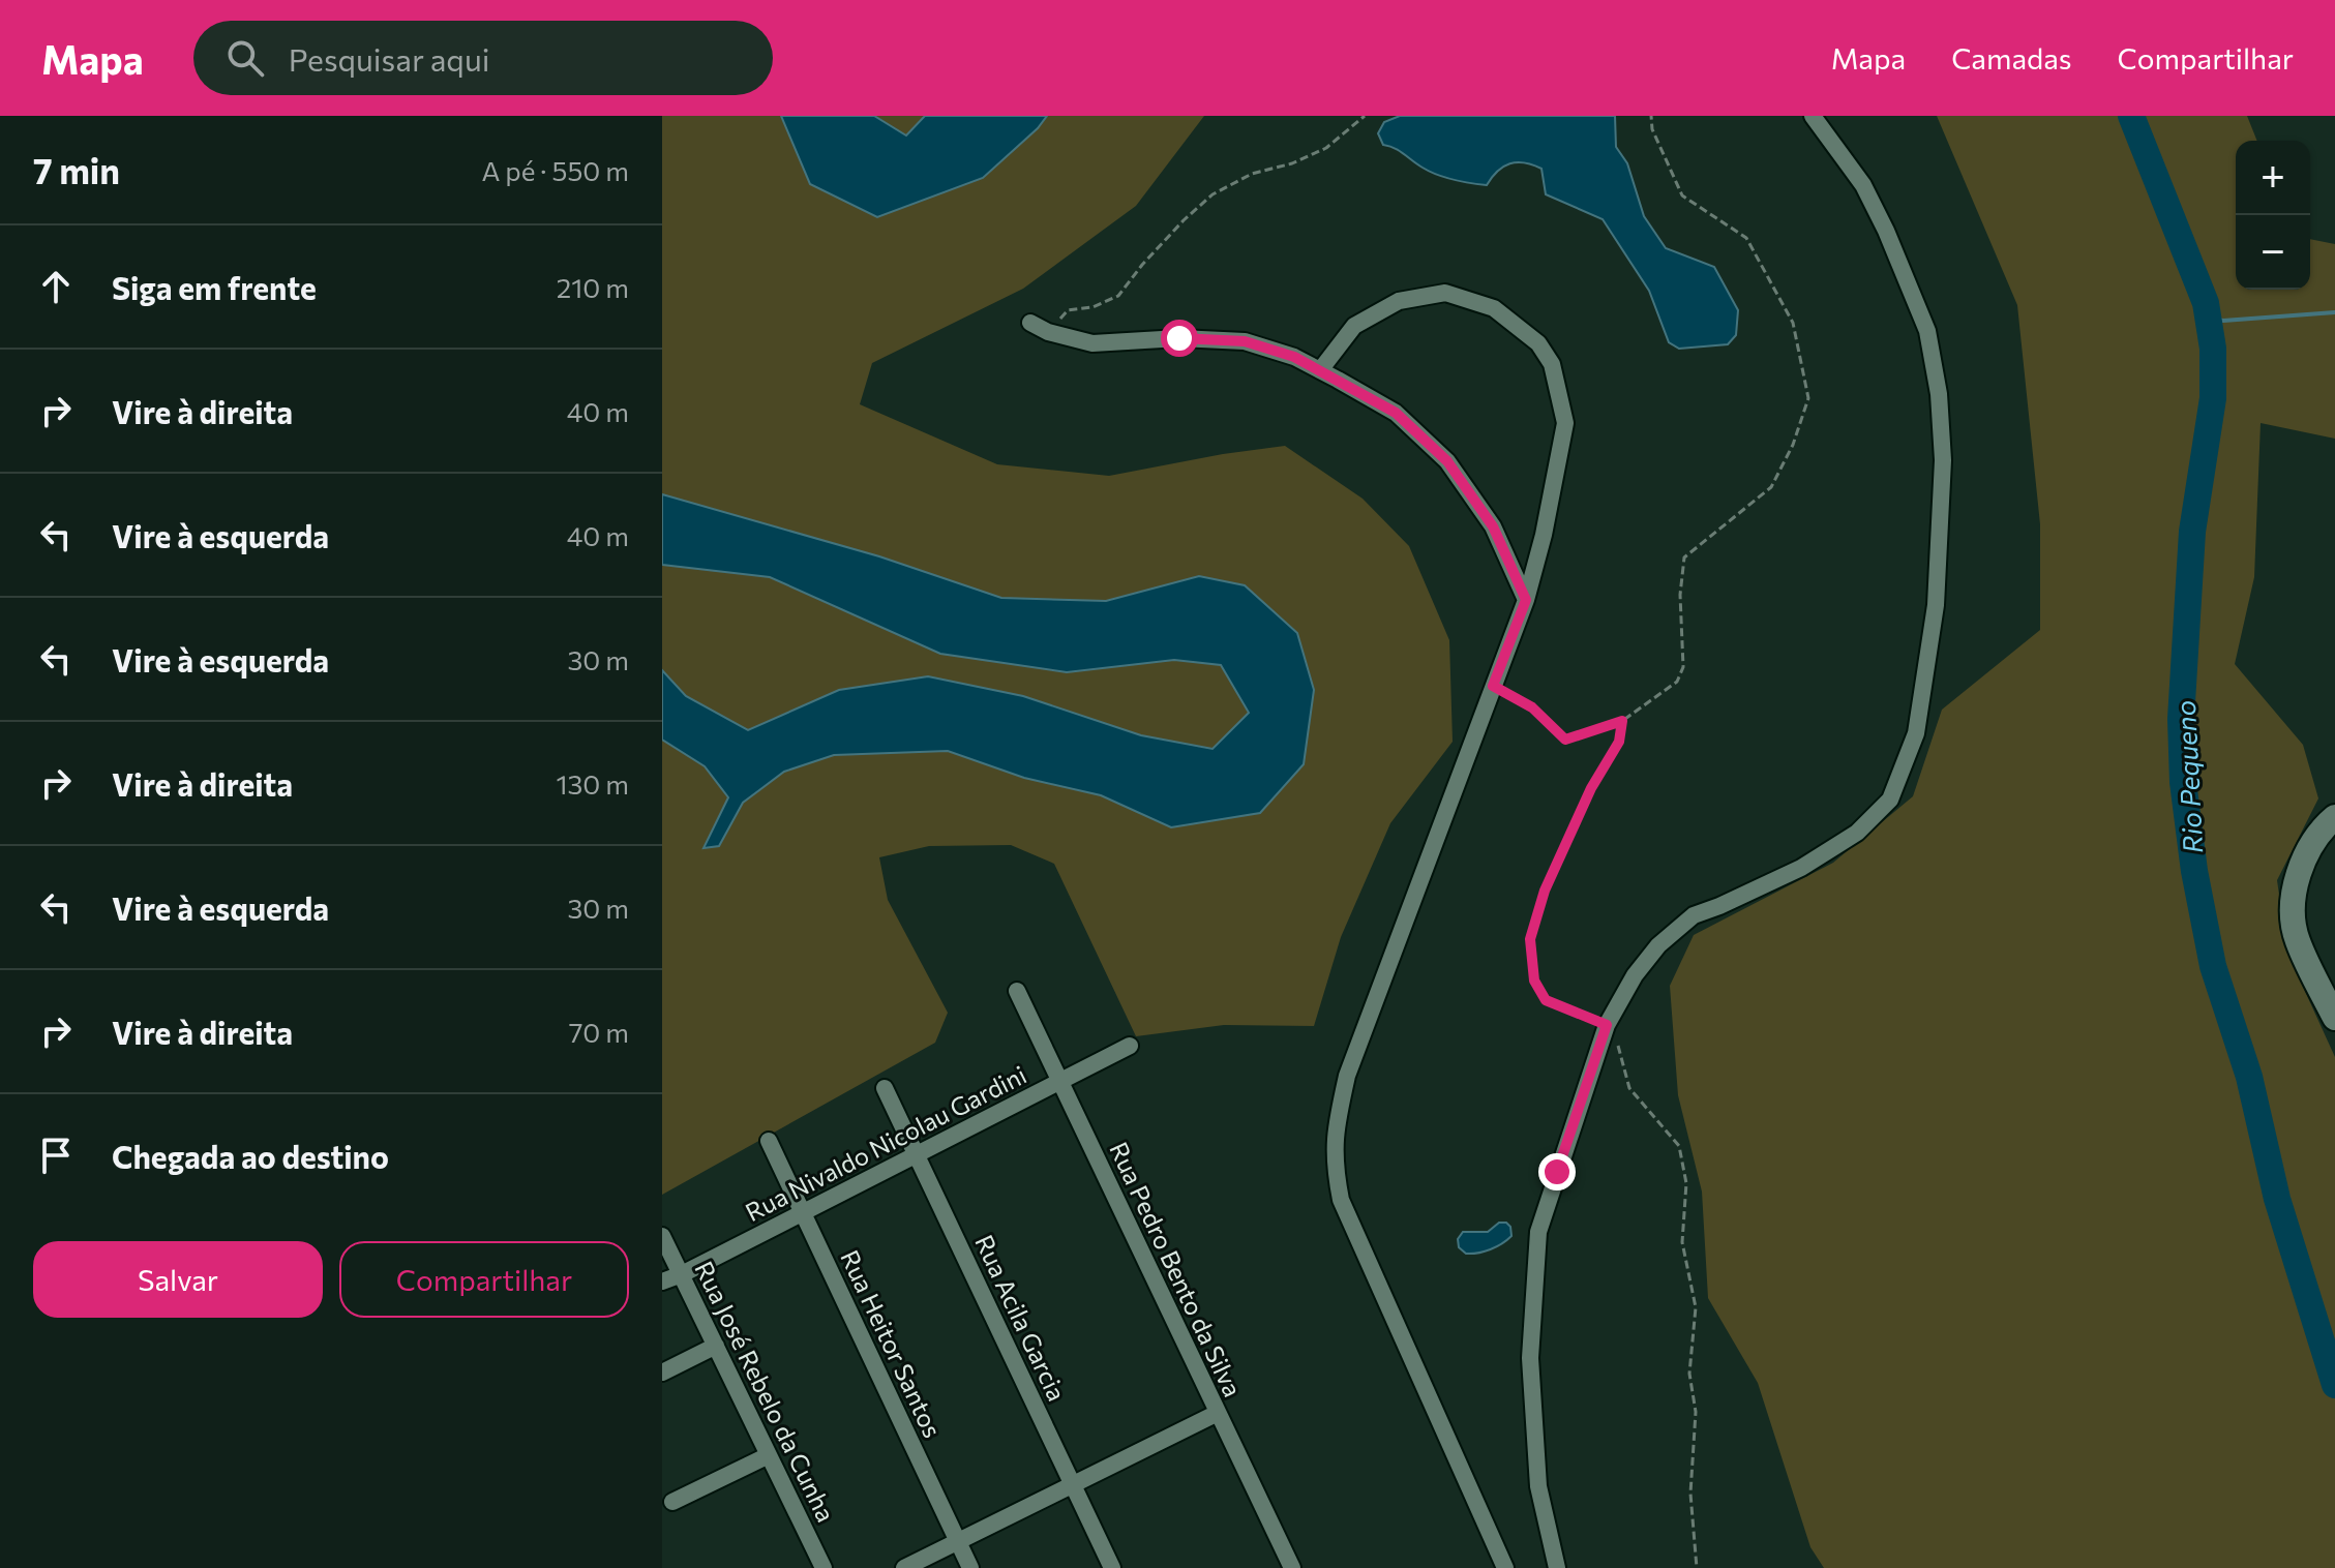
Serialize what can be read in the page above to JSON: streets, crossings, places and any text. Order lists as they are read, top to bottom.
{
  "streets": {
    "street": [
      "Rua Nivaldo Nicolau Gardini",
      "Rua Pedro Bento da Silva",
      "Rua Acila Garcia",
      "Rua Heitor Santos",
      "Rua José Rebelo da Cunha"
    ]
  },
  "crossings": [
    ["Rua Nivaldo Nicolau Gardini", "Rua Pedro Bento da Silva"],
    ["Rua Nivaldo Nicolau Gardini", "Rua Acila Garcia"],
    ["Rua Nivaldo Nicolau Gardini", "Rua Heitor Santos"],
    ["Rua Nivaldo Nicolau Gardini", "Rua José Rebelo da Cunha"]
  ],
  "water": ["Rio Pequeno"],
  "page": {
    "header": "Mapa",
    "search": "Pesquisar aqui",
    "nav": ["Mapa", "Camadas", "Compartilhar"],
    "heading": ["7 min", "A pé · 550 m"],
    "map_buttons": ["+", "−"],
    "list": [
      ["Siga em frente", "210 m"],
      ["Vire à direita", "40 m"],
      ["Vire à esquerda", "40 m"],
      ["Vire à esquerda", "30 m"],
      ["Vire à direita", "130 m"],
      ["Vire à esquerda", "30 m"],
      ["Vire à direita", "70 m"],
      "Chegada ao destino"
    ],
    "buttons": ["Salvar", "Compartilhar"]
  }
}
